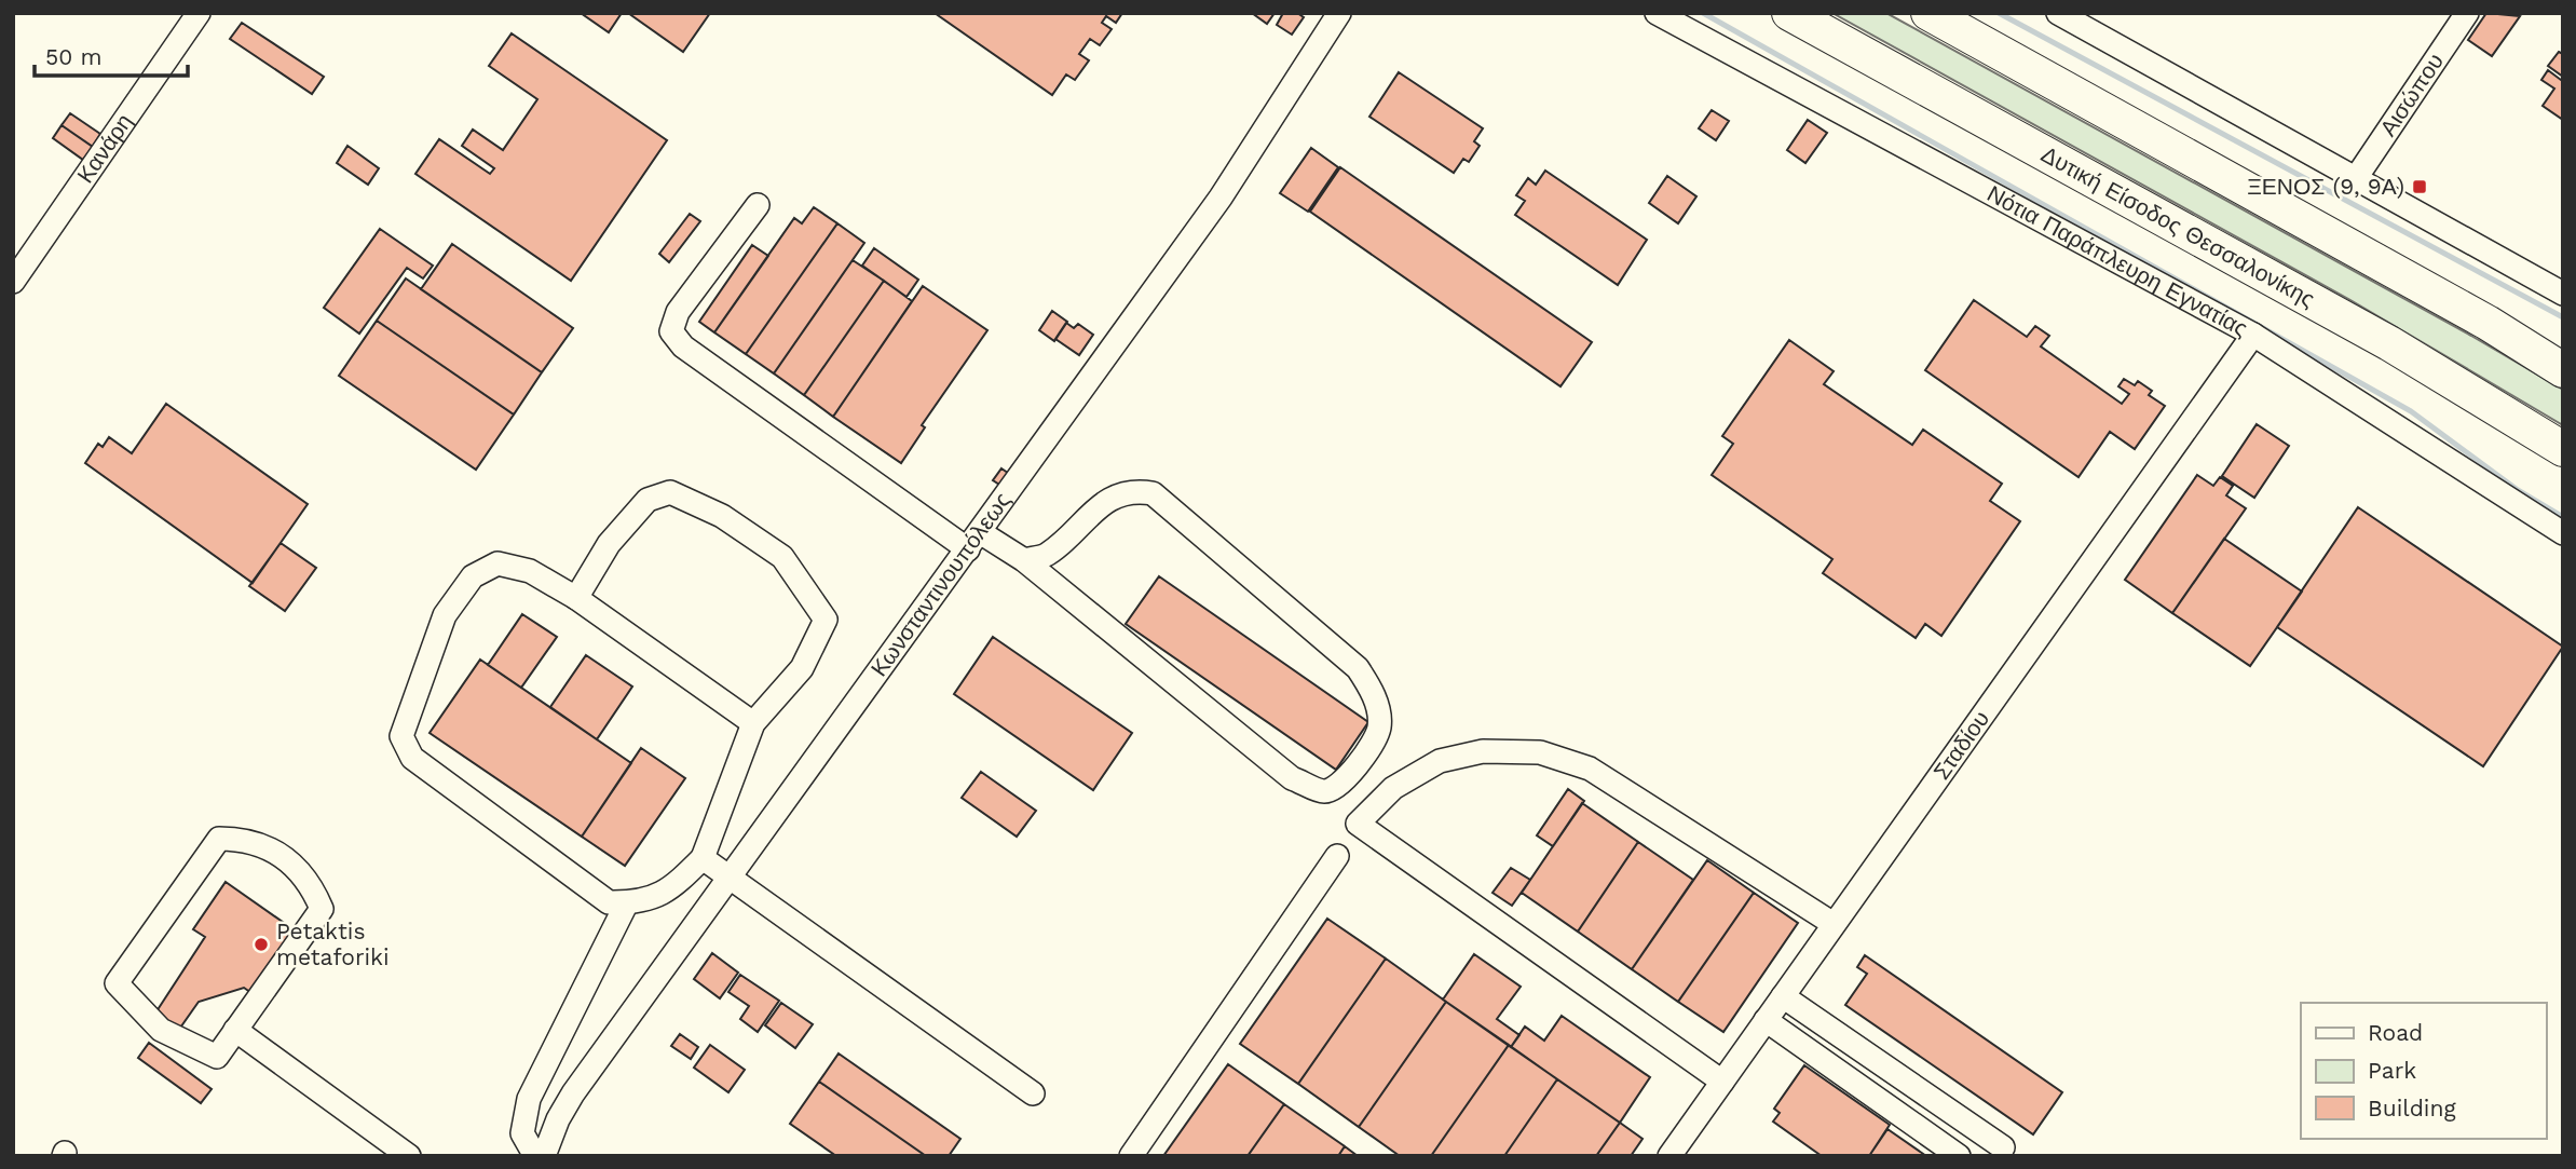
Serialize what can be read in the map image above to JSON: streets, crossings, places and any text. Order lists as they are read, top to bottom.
{
  "streets": {
    "highway": ["Δυτική Είσοδος Θεσσαλονίκης"],
    "street": [
      "Αισώπου",
      "Κανάρη",
      "Νότια Παράπλευρη Εγνατίας",
      "Κωνσταντινουπόλεως",
      "Σταδίου"
    ]
  },
  "crossings": [
    ["Νότια Παράπλευρη Εγνατίας", "Σταδίου"]
  ],
  "places": {
    "transit": ["ΞΕΝΟΣ (9, 9Α)"],
    "other": ["Petaktis metaforiki"]
  },
  "legend": ["Road", "Park", "Building"],
  "scale_bar": "50 m"
}
